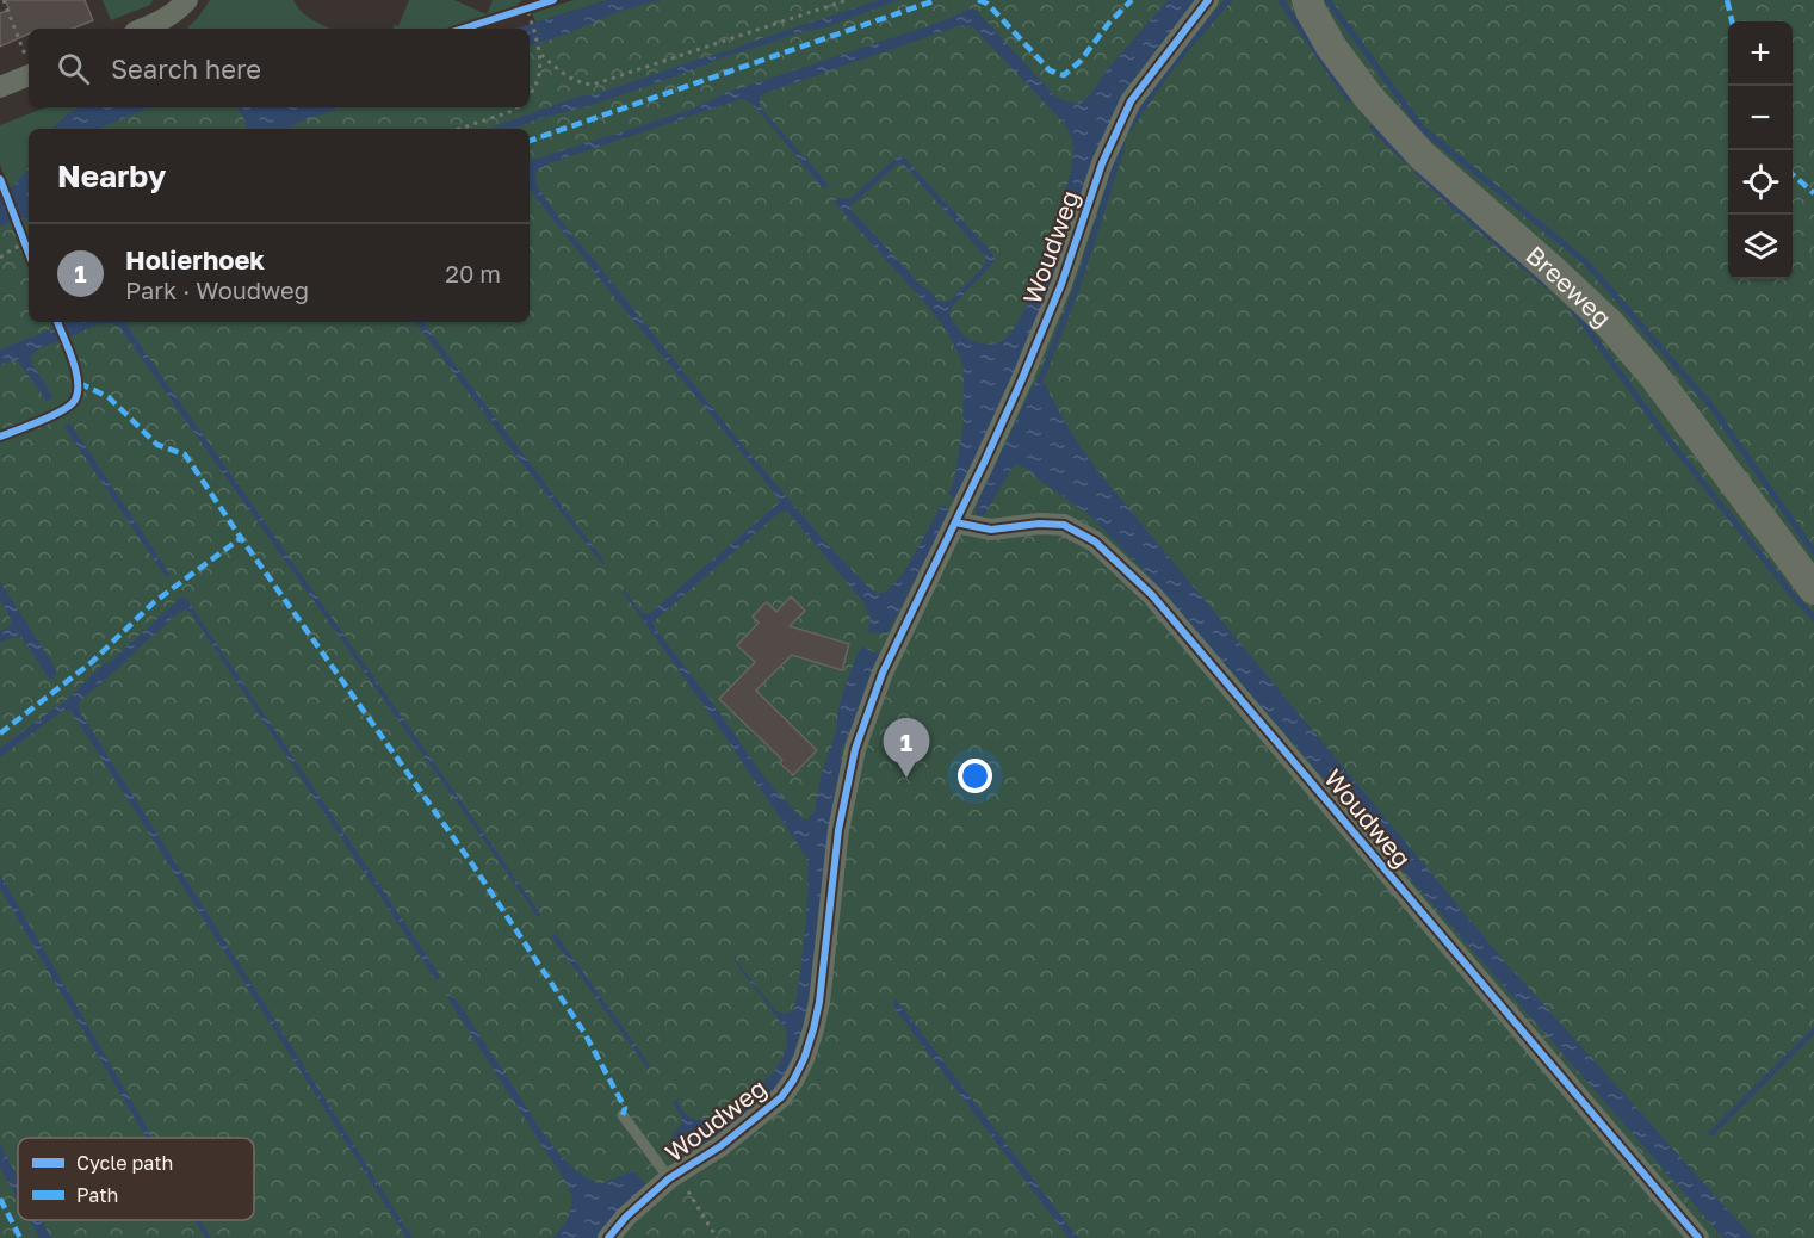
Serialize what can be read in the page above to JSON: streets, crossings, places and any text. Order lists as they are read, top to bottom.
{
  "streets": {
    "street": ["Woudweg", "Breeweg"]
  },
  "legend": ["Cycle path", "Path"],
  "page": {
    "map_buttons": ["+", "−"],
    "search": "Search here",
    "heading": "Nearby",
    "list": [
      {
        "mark": "1",
        "name": "Holierhoek",
        "note": "Park · Woudweg",
        "value": "20 m"
      }
    ],
    "pins": "1"
  }
}
